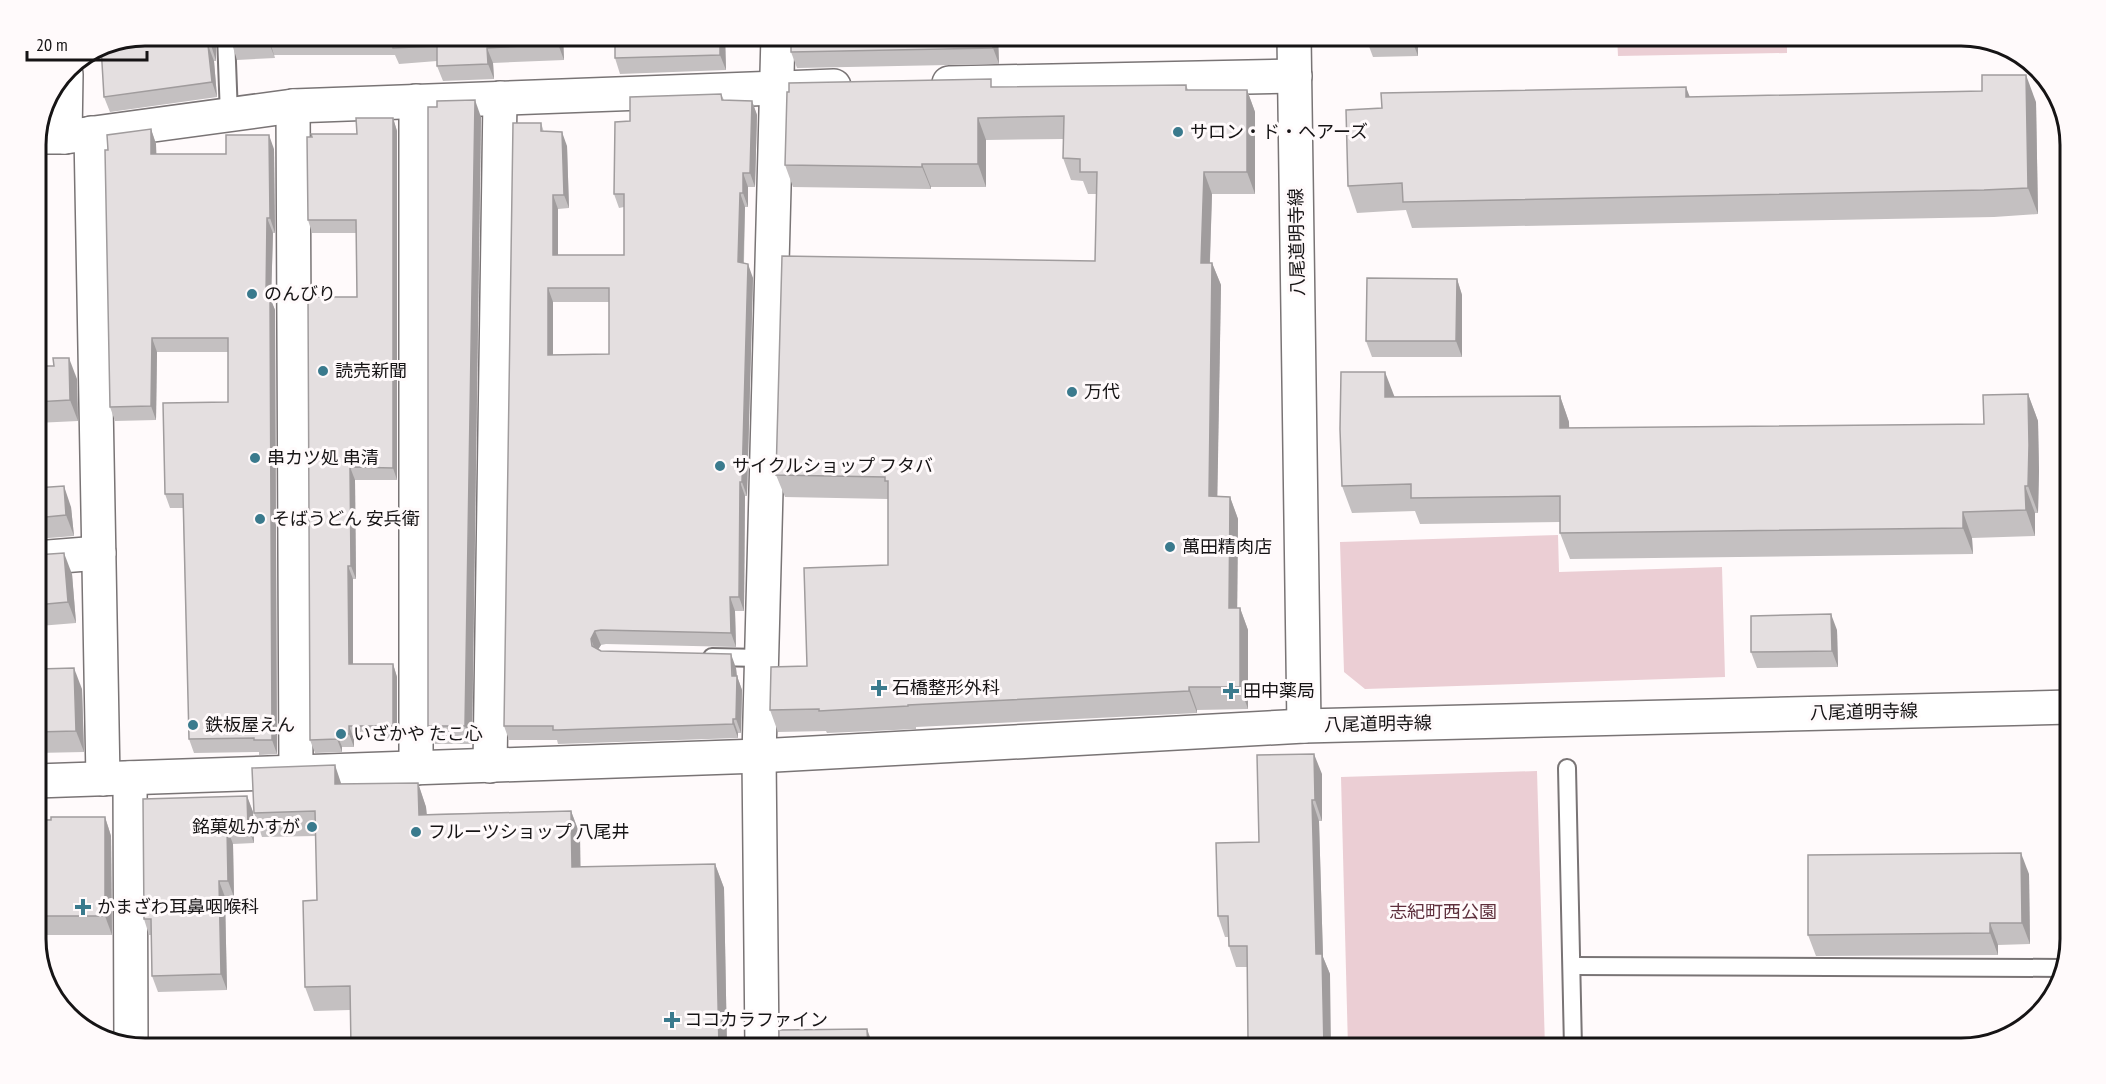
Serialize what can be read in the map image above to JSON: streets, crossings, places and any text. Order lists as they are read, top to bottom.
{
  "streets": {
    "street": ["八尾道明寺線"]
  },
  "parks": ["志紀町西公園"],
  "places": {
    "other": [
      "サロン・ド・ヘアーズ",
      "のんびり",
      "読売新聞",
      "万代",
      "串カツ処 串清",
      "サイクルショップ フタバ",
      "そばうどん 安兵衛",
      "萬田精肉店",
      "鉄板屋えん",
      "いざかや たこ心",
      "銘菓処かすが",
      "フルーツショップ 八尾井"
    ],
    "health": [
      "石橋整形外科",
      "田中薬局",
      "かまざわ耳鼻咽喉科",
      "ココカラファイン"
    ]
  },
  "scale_bar": "20 m"
}
